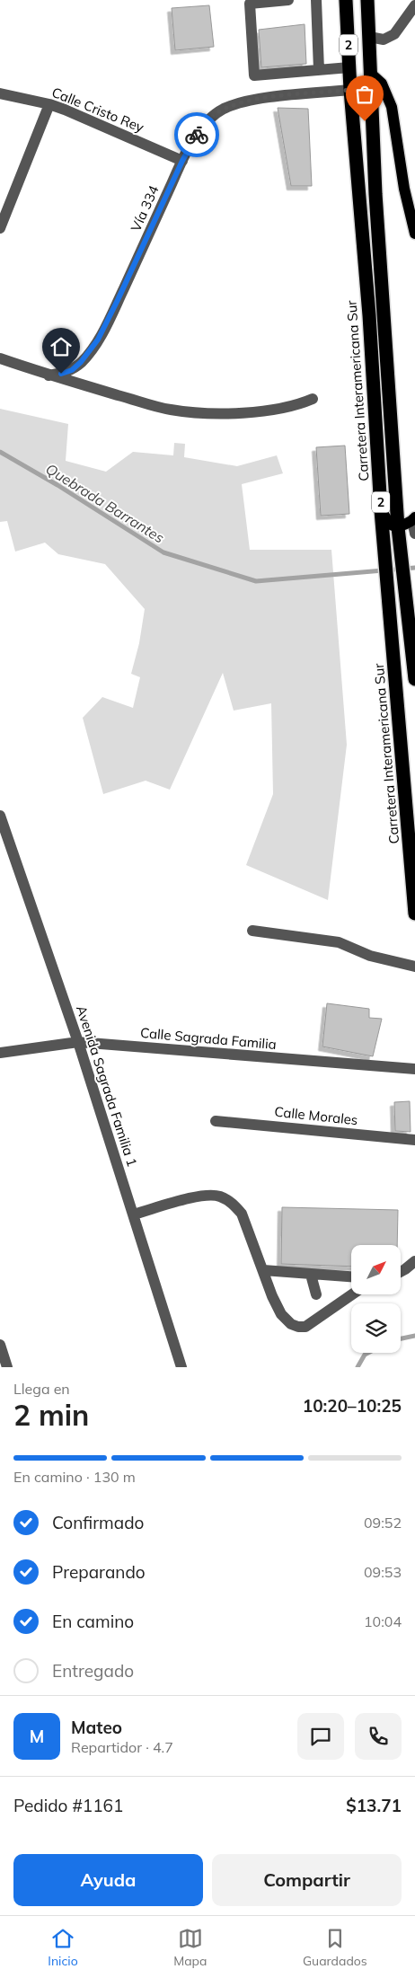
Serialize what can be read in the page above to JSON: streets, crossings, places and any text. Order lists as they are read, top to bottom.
{
  "streets": {
    "highway": ["2", "Carretera Interamericana Sur"],
    "street": [
      "Calle Cristo Rey",
      "Vía 334",
      "Calle Sagrada Familia",
      "Avenida Sagrada Familia 1",
      "Calle Morales"
    ]
  },
  "crossings": [
    ["Calle Cristo Rey", "Vía 334"],
    ["Vía 334", "Carretera Interamericana Sur"],
    ["Calle Sagrada Familia", "Avenida Sagrada Familia 1"]
  ],
  "water": ["Quebrada Barrantes"],
  "north": "top right",
  "page": {
    "heading": ["2 min", "Llega en", "10:20–10:25"],
    "panel": [
      "Mateo",
      "Repartidor · 4.7",
      "Pedido #1161",
      "$13.71"
    ],
    "bar": "En camino · 130 m",
    "list": [
      ["Confirmado", "09:52"],
      ["Preparando", "09:53"],
      ["En camino", "10:04"],
      "Entregado"
    ],
    "round": "M",
    "buttons": ["Ayuda", "Compartir"],
    "tabs": ["Inicio", "Mapa", "Guardados"]
  }
}
